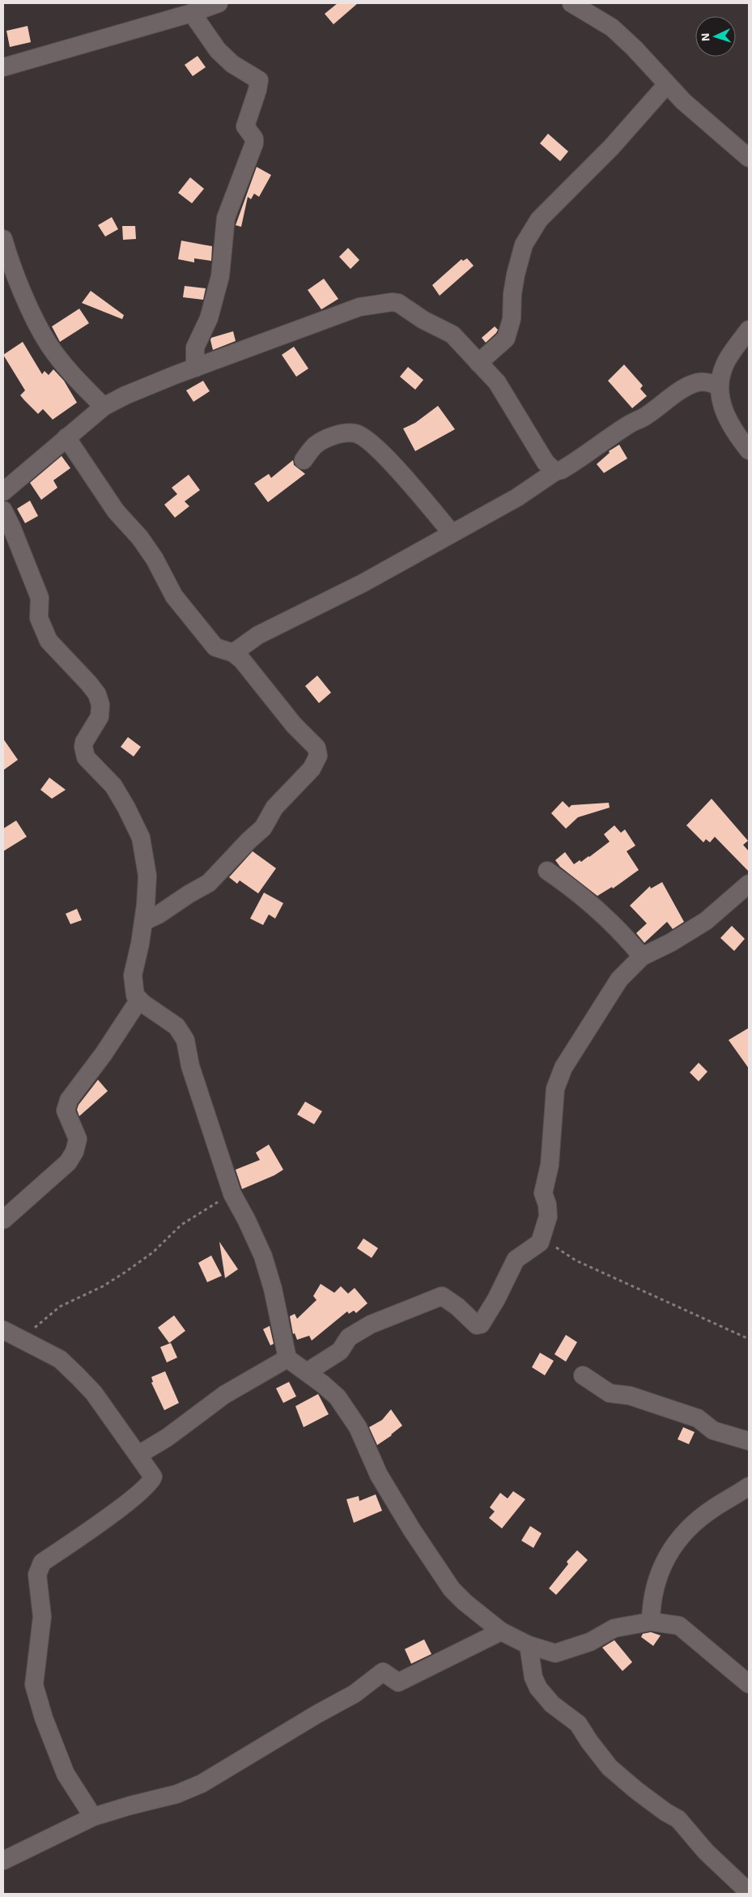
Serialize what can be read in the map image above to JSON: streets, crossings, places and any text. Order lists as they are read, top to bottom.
{
  "north": "left"
}
